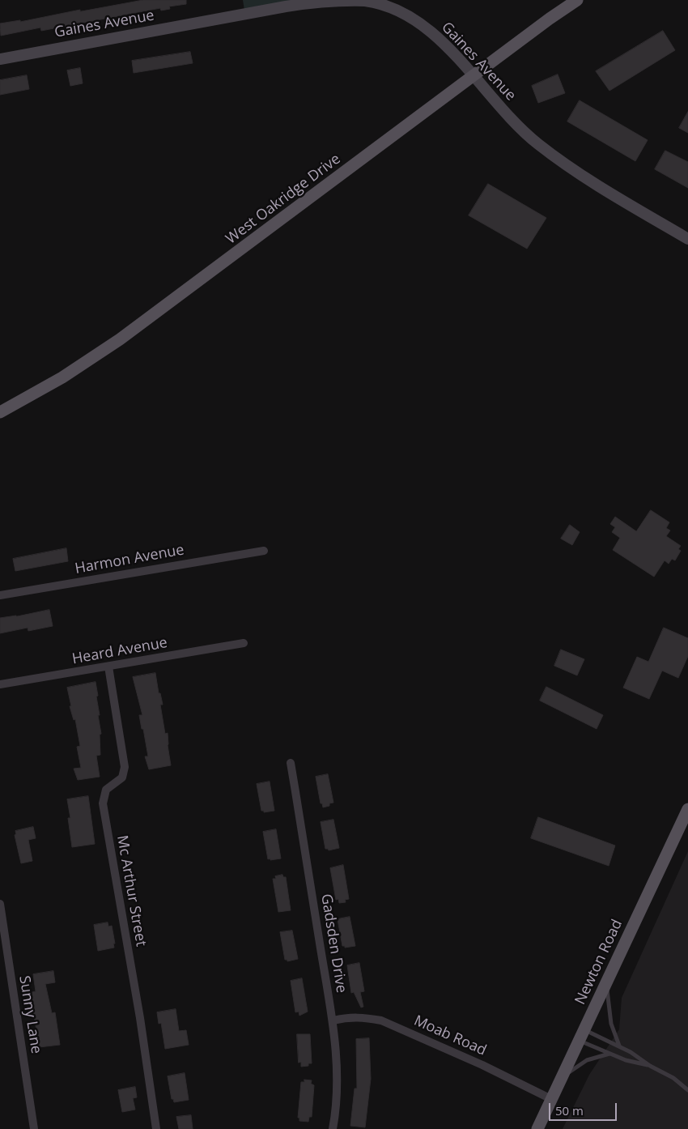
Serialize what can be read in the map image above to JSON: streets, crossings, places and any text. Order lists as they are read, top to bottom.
{
  "streets": {
    "main road": ["West Oakridge Drive", "Newton Road"],
    "street": [
      "Gaines Avenue",
      "Harmon Avenue",
      "Heard Avenue",
      "Mc Arthur Street",
      "Gadsden Drive",
      "Sunny Lane",
      "Moab Road"
    ]
  },
  "crossings": [
    ["Gaines Avenue", "West Oakridge Drive"],
    ["Heard Avenue", "Mc Arthur Street"],
    ["Gadsden Drive", "Moab Road"],
    ["Newton Road", "Moab Road"]
  ],
  "scale_bar": "50 m"
}
